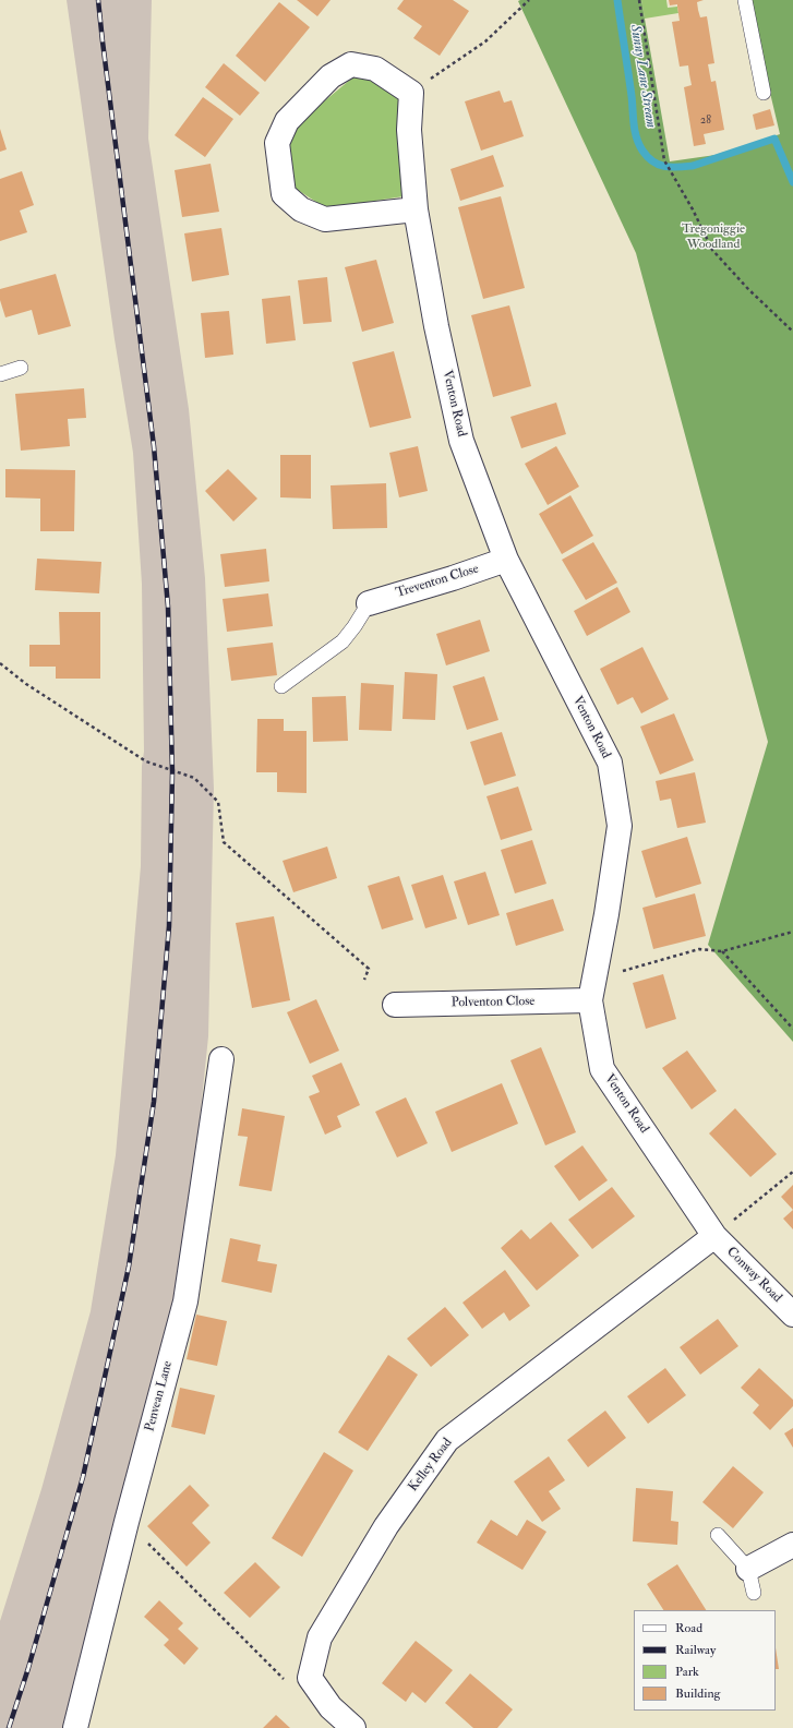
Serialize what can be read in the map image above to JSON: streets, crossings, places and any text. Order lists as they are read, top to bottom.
{
  "streets": {
    "street": [
      "Venton Road",
      "Treventon Close",
      "Polventon Close",
      "Conway Road",
      "Penvean Lane",
      "Kelley Road"
    ]
  },
  "crossings": [
    ["Venton Road", "Treventon Close"],
    ["Venton Road", "Polventon Close"],
    ["Venton Road", "Conway Road"],
    ["Venton Road", "Kelley Road"],
    ["Conway Road", "Kelley Road"]
  ],
  "water": ["Sunny Lane Stream"],
  "parks": ["Tregoniggie Woodland"],
  "house_numbers": ["28"],
  "legend": [
    "Road",
    "Railway",
    "Park",
    "Building"
  ]
}
